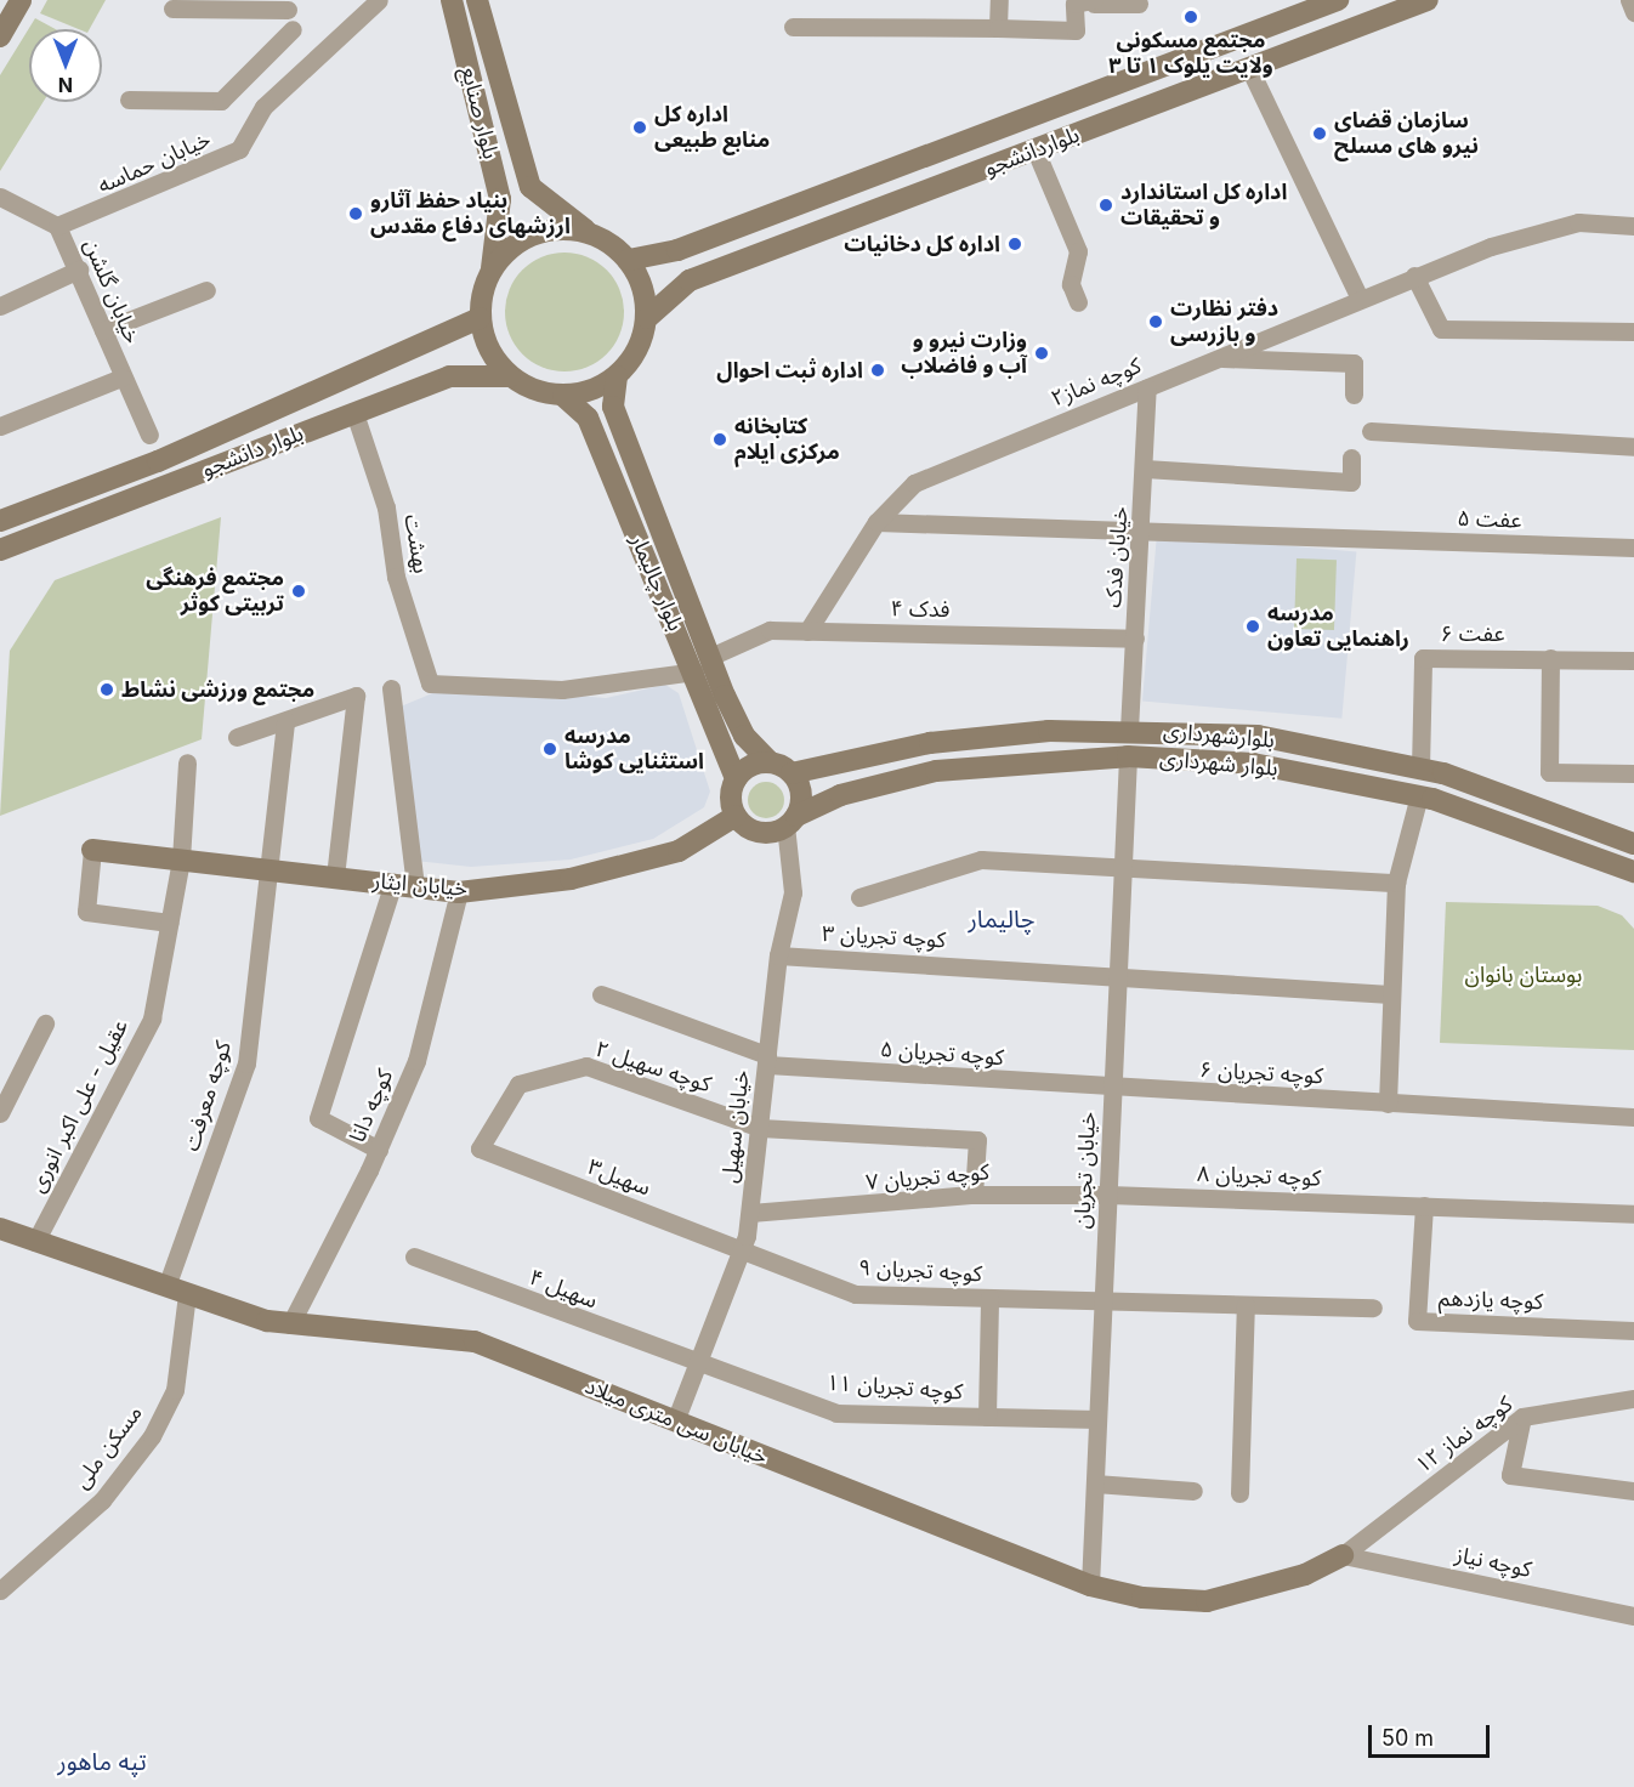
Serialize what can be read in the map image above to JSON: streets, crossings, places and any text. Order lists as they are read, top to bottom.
{
  "streets": {
    "main road": [
      "بلوار صنایع",
      "بلواردانشجو",
      "بلوار دانشجو",
      "بلوار چالیمار",
      "بلوارشهرداری",
      "بلوار شهرداری",
      "خیابان ایثار",
      "خیابان سی متری میلاد"
    ],
    "street": [
      "خیابان حماسه",
      "خیابان گلشن",
      "کوچه نماز۲",
      "عفت ۵",
      "بهشت",
      "خیابان فدک",
      "فدک ۴",
      "عفت ۶",
      "کوچه تجریان ۳",
      "کوچه تجریان ۵",
      "کوچه سهیل ۲",
      "کوچه تجریان ۶",
      "کوچه معرفت",
      "عقیل - علی اکبر انوری",
      "کوچه دانا",
      "خیابان سهیل",
      "خیابان تجریان",
      "کوچه تجریان ۸",
      "سهیل۳",
      "کوچه تجریان ۷",
      "کوچه تجریان ۹",
      "سهیل ۴",
      "کوچه یازدهم",
      "کوچه تجریان ۱۱",
      "کوچه نماز ۱۲",
      "مسکن ملی",
      "کوچه نیاز"
    ]
  },
  "crossings": [
    ["بلوار صنایع", "بلواردانشجو"],
    ["بلوار صنایع", "بلوار دانشجو"],
    ["بلوار صنایع", "بلوار چالیمار"],
    ["بلواردانشجو", "بلوار دانشجو"],
    ["بلواردانشجو", "بلوار چالیمار"],
    ["خیابان حماسه", "خیابان گلشن"],
    ["کوچه نماز۲", "عفت ۵"],
    ["کوچه نماز۲", "خیابان فدک"],
    ["کوچه نماز۲", "فدک ۴"],
    ["بلوار دانشجو", "بهشت"],
    ["بلوار دانشجو", "بلوار چالیمار"],
    ["عفت ۵", "خیابان فدک"],
    ["بهشت", "فدک ۴"],
    ["خیابان فدک", "فدک ۴"],
    ["خیابان فدک", "بلوارشهرداری"],
    ["بلوار چالیمار", "فدک ۴"],
    ["بلوار چالیمار", "بلوارشهرداری"],
    ["بلوار چالیمار", "بلوار شهرداری"],
    ["بلوار چالیمار", "خیابان ایثار"],
    ["بلوار چالیمار", "خیابان سهیل"],
    ["عفت ۶", "بلوارشهرداری"],
    ["بلوارشهرداری", "بلوار شهرداری"],
    ["بلوارشهرداری", "خیابان ایثار"],
    ["بلوارشهرداری", "خیابان سهیل"],
    ["بلوار شهرداری", "خیابان ایثار"],
    ["بلوار شهرداری", "خیابان سهیل"],
    ["بلوار شهرداری", "خیابان تجریان"],
    ["خیابان ایثار", "کوچه معرفت"],
    ["خیابان ایثار", "عقیل - علی اکبر انوری"],
    ["خیابان ایثار", "کوچه دانا"],
    ["خیابان ایثار", "خیابان سهیل"],
    ["کوچه تجریان ۳", "خیابان سهیل"],
    ["کوچه تجریان ۳", "خیابان تجریان"],
    ["کوچه تجریان ۵", "کوچه تجریان ۶"],
    ["کوچه تجریان ۵", "خیابان سهیل"],
    ["کوچه تجریان ۵", "خیابان تجریان"],
    ["کوچه سهیل ۲", "خیابان سهیل"],
    ["کوچه سهیل ۲", "سهیل۳"],
    ["کوچه تجریان ۶", "خیابان تجریان"],
    ["کوچه معرفت", "خیابان سی متری میلاد"],
    ["عقیل - علی اکبر انوری", "خیابان سی متری میلاد"],
    ["کوچه دانا", "خیابان سی متری میلاد"],
    ["خیابان سهیل", "سهیل۳"],
    ["خیابان سهیل", "کوچه تجریان ۷"],
    ["خیابان سهیل", "کوچه تجریان ۹"],
    ["خیابان سهیل", "سهیل ۴"],
    ["خیابان سهیل", "کوچه تجریان ۱۱"],
    ["خیابان سهیل", "خیابان سی متری میلاد"],
    ["خیابان تجریان", "کوچه تجریان ۸"],
    ["خیابان تجریان", "کوچه تجریان ۷"],
    ["خیابان تجریان", "کوچه تجریان ۹"],
    ["خیابان تجریان", "کوچه تجریان ۱۱"],
    ["خیابان تجریان", "خیابان سی متری میلاد"],
    ["کوچه تجریان ۸", "کوچه تجریان ۷"],
    ["کوچه تجریان ۸", "کوچه یازدهم"],
    ["سهیل۳", "کوچه تجریان ۹"],
    ["سهیل ۴", "کوچه تجریان ۱۱"],
    ["خیابان سی متری میلاد", "کوچه نماز ۱۲"],
    ["خیابان سی متری میلاد", "مسکن ملی"],
    ["خیابان سی متری میلاد", "کوچه نیاز"],
    ["کوچه نماز ۱۲", "کوچه نیاز"]
  ],
  "districts": ["چالیمار", "تپه ماهور"],
  "parks": ["بوستان بانوان"],
  "places": [
    "مجتمع مسکونی ولایت یلوک ۱ تا ۳",
    "اداره کل منابع طبیعی",
    "سازمان قضای نیرو های مسلح",
    "اداره کل استاندارد و تحقیقات",
    "بنیاد حفظ آثارو ارزشهای دفاع مقدس",
    "اداره کل دخانیات",
    "دفتر نظارت و بازرسی",
    "وزارت نیرو و آب و فاضلاب",
    "اداره ثبت احوال",
    "کتابخانه مرکزی ایلام",
    "مجتمع فرهنگی تربیتی کوثر",
    "مدرسه راهنمایی تعاون",
    "مجتمع ورزشی نشاط",
    "مدرسه استثنایی کوشا"
  ],
  "scale_bar": "50 m",
  "north": "bottom"
}
